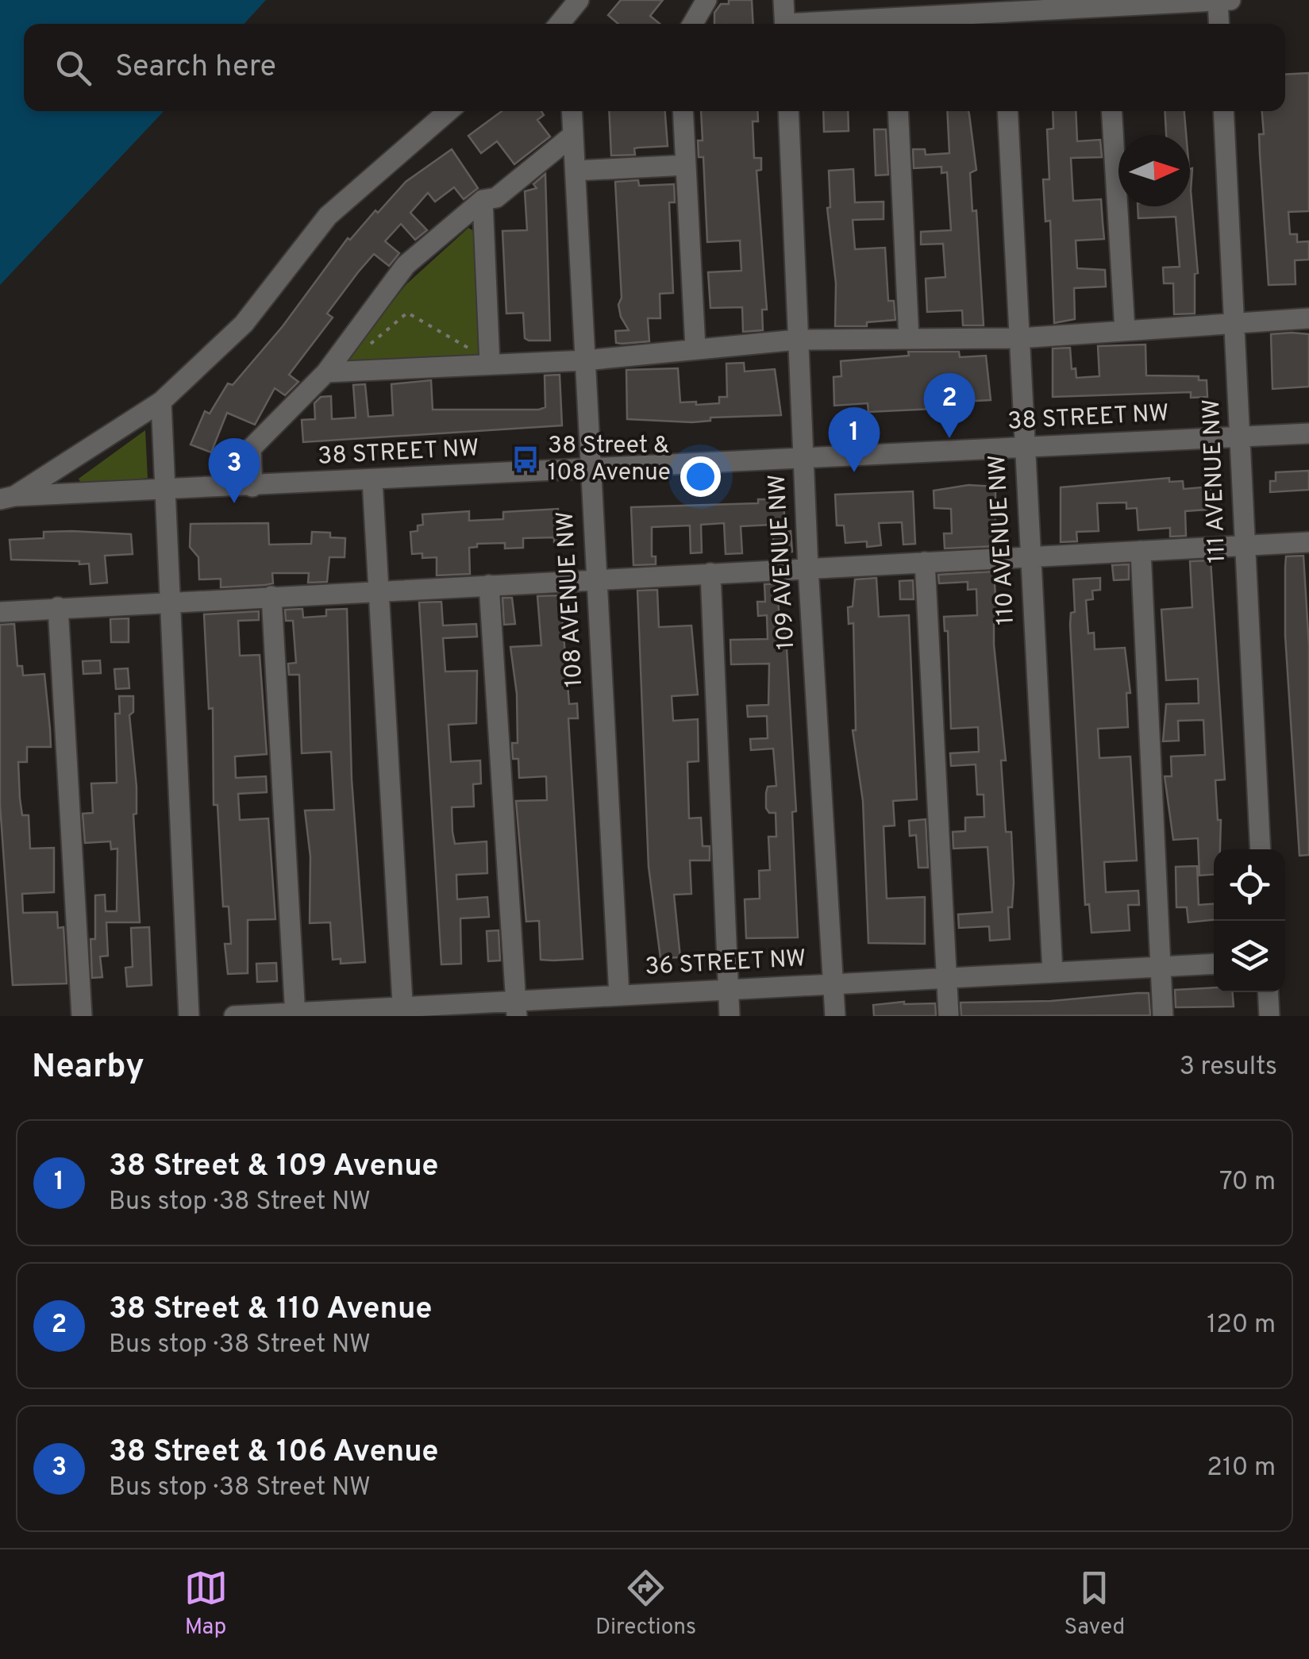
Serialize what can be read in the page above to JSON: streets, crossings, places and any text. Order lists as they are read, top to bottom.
{
  "streets": {
    "street": [
      "38 STREET NW",
      "111 AVENUE NW",
      "110 AVENUE NW",
      "109 AVENUE NW",
      "108 AVENUE NW",
      "36 STREET NW"
    ]
  },
  "crossings": [
    ["38 STREET NW", "111 AVENUE NW"],
    ["38 STREET NW", "110 AVENUE NW"],
    ["38 STREET NW", "109 AVENUE NW"],
    ["38 STREET NW", "108 AVENUE NW"],
    ["110 AVENUE NW", "36 STREET NW"],
    ["109 AVENUE NW", "36 STREET NW"],
    ["108 AVENUE NW", "36 STREET NW"]
  ],
  "places": {
    "bus stop": ["38 Street & 108 Avenue"]
  },
  "north": "right",
  "page": {
    "search": "Search here",
    "pins": ["2", "1", "3"],
    "heading": ["Nearby", "3 results"],
    "list": [
      {
        "mark": "1",
        "name": "38 Street & 109 Avenue",
        "note": "Bus stop · 38 Street NW",
        "value": "70 m"
      },
      {
        "mark": "2",
        "name": "38 Street & 110 Avenue",
        "note": "Bus stop · 38 Street NW",
        "value": "120 m"
      },
      {
        "mark": "3",
        "name": "38 Street & 106 Avenue",
        "note": "Bus stop · 38 Street NW",
        "value": "210 m"
      }
    ],
    "nav": ["Map", "Directions", "Saved"]
  }
}
